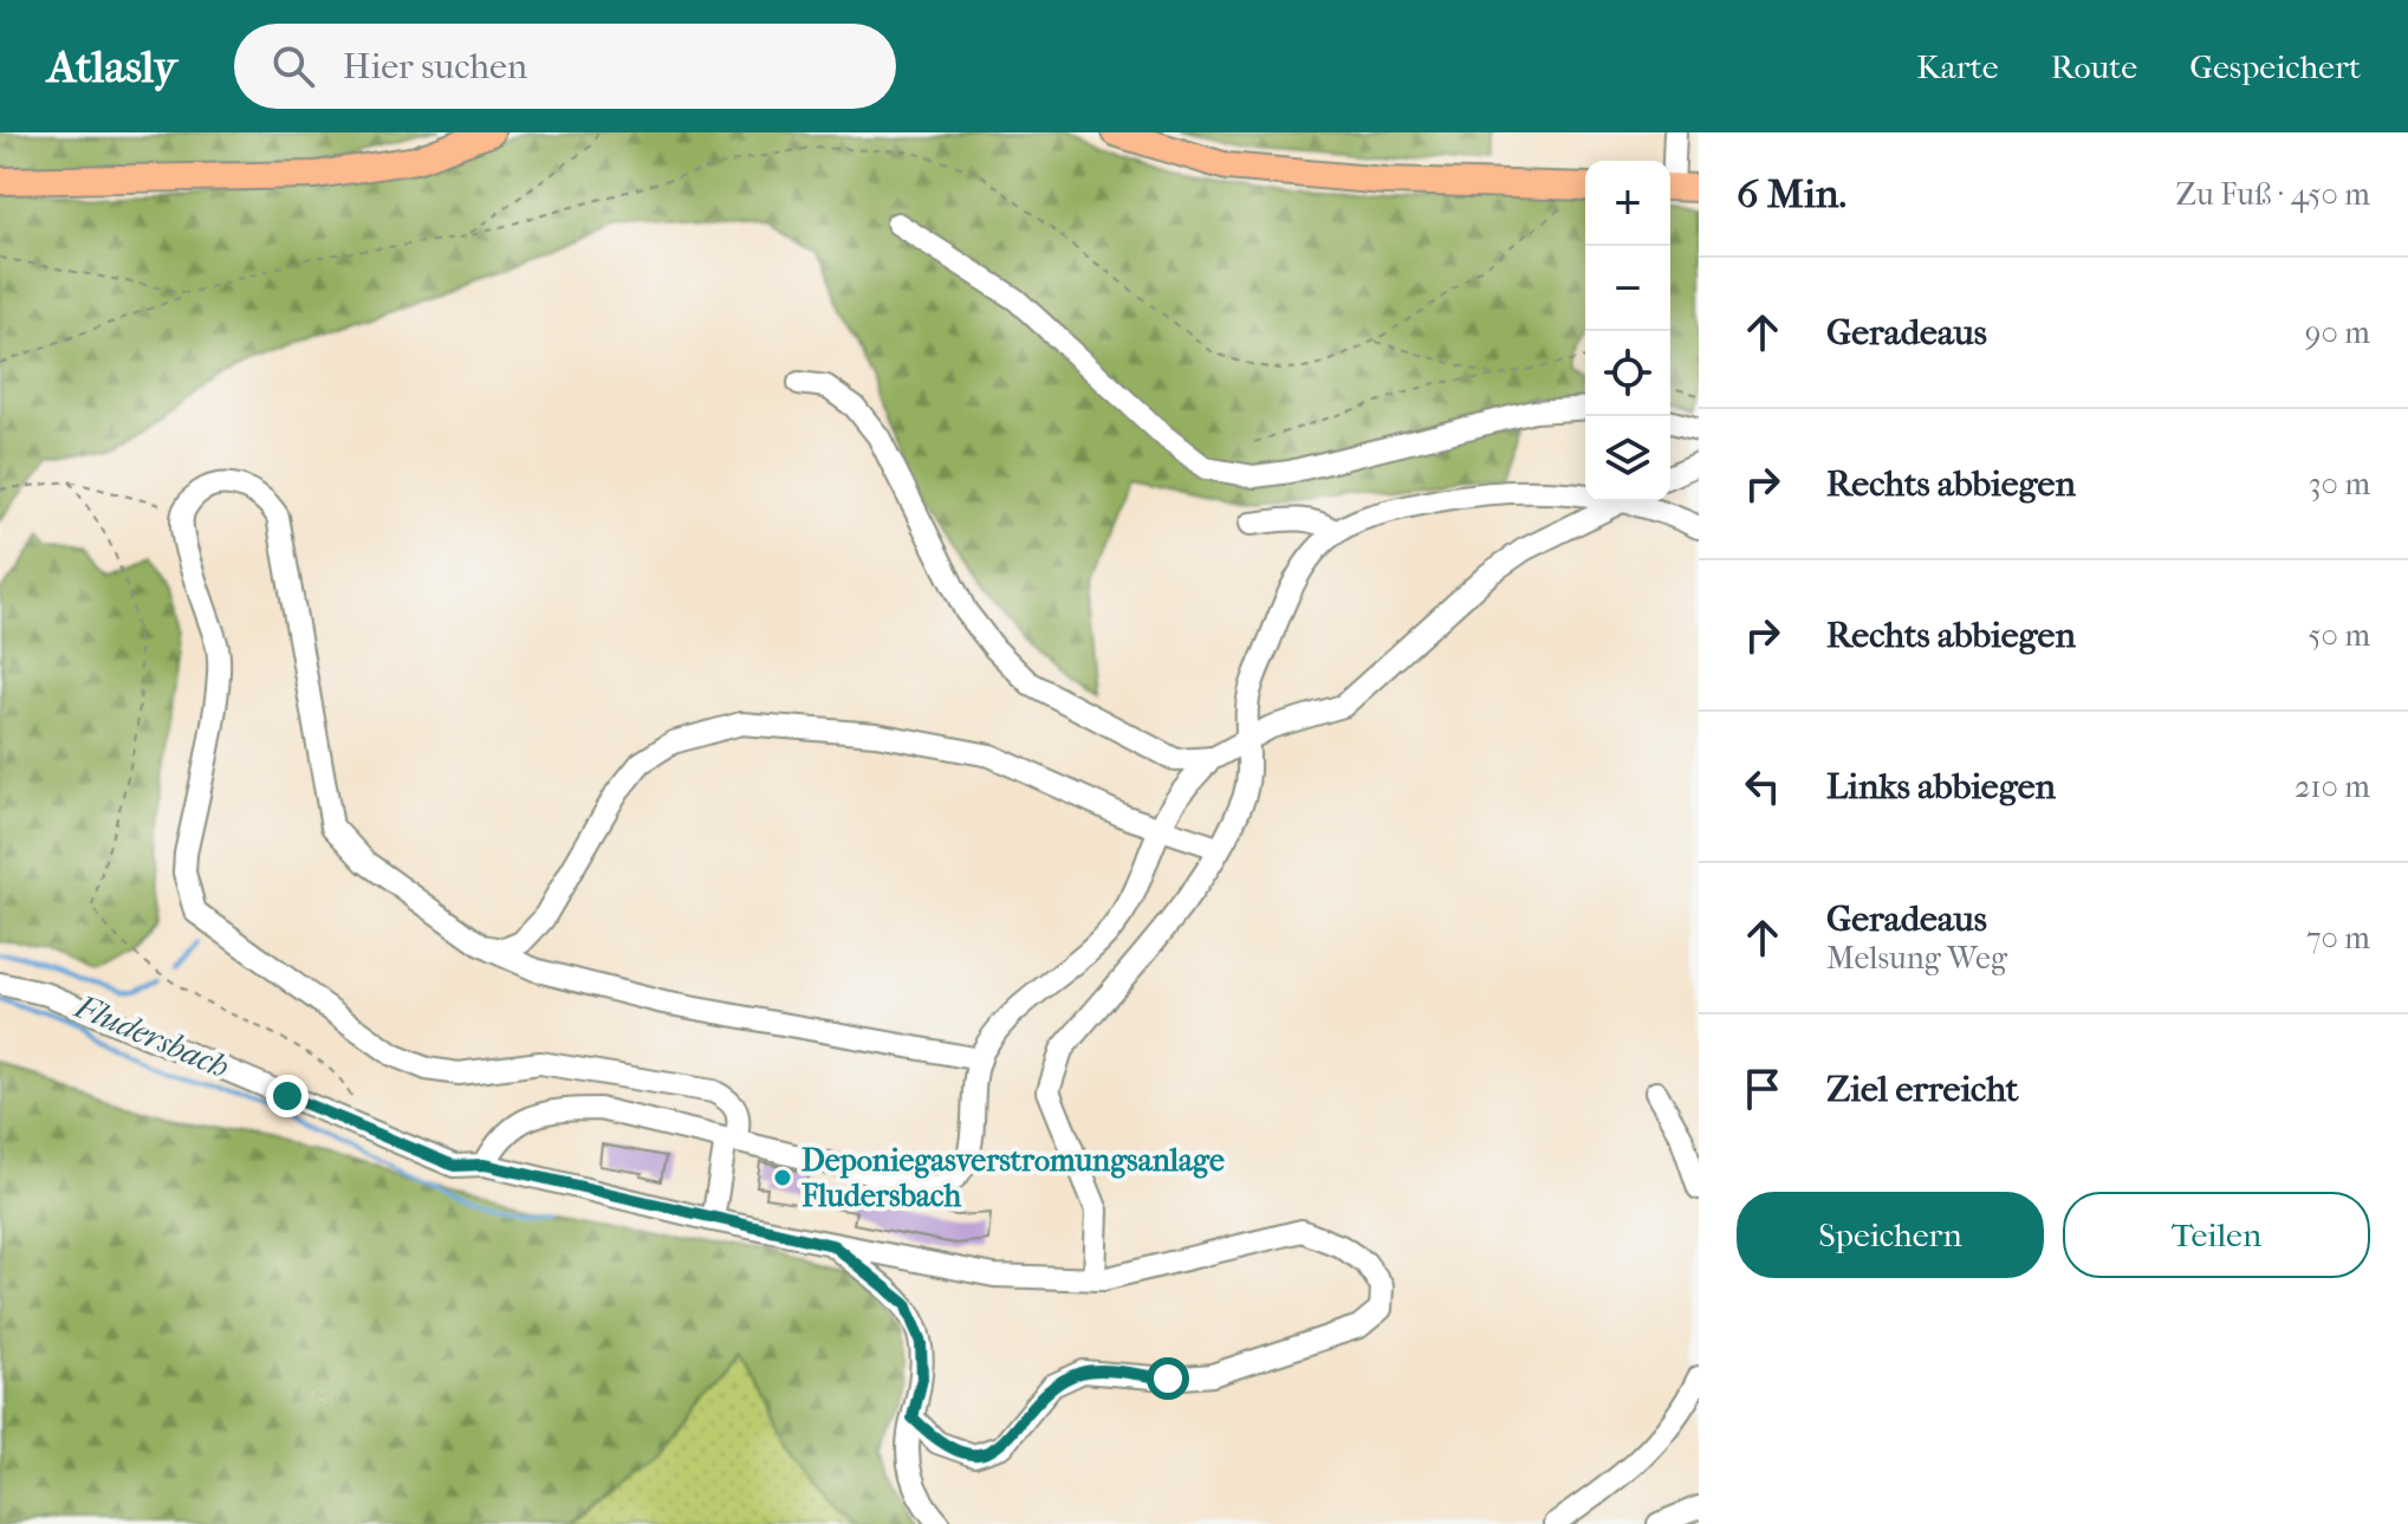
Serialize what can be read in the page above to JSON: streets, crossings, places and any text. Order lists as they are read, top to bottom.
{
  "water": ["Fludersbach"],
  "places": ["Deponiegasverstromungsanlage Fludersbach"],
  "page": {
    "header": "Atlasly",
    "search": "Hier suchen",
    "nav": ["Karte", "Route", "Gespeichert"],
    "heading": ["6 Min.", "Zu Fuß · 450 m"],
    "map_buttons": ["+", "−"],
    "list": [
      ["Geradeaus", "90 m"],
      ["Rechts abbiegen", "30 m"],
      ["Rechts abbiegen", "50 m"],
      ["Links abbiegen", "210 m"],
      ["Geradeaus", "Melsung Weg", "70 m"],
      "Ziel erreicht"
    ],
    "buttons": ["Speichern", "Teilen"]
  }
}
